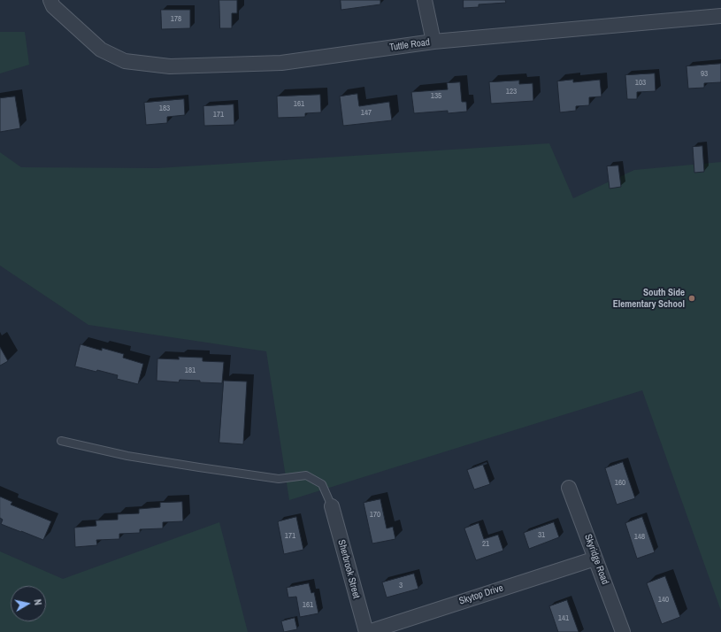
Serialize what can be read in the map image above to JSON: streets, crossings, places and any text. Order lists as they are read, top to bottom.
{
  "streets": {
    "street": [
      "Tuttle Road",
      "Skyridge Road",
      "Sherbrook Street",
      "Skytop Drive"
    ]
  },
  "crossings": [
    ["Skyridge Road", "Skytop Drive"],
    ["Sherbrook Street", "Skytop Drive"]
  ],
  "places": ["South Side Elementary School"],
  "house_numbers": [
    "178",
    "93",
    "103",
    "123",
    "135",
    "161",
    "183",
    "147",
    "171",
    "181",
    "160",
    "170",
    "31",
    "171",
    "148",
    "21",
    "3",
    "140",
    "161",
    "141"
  ],
  "north": "right"
}
